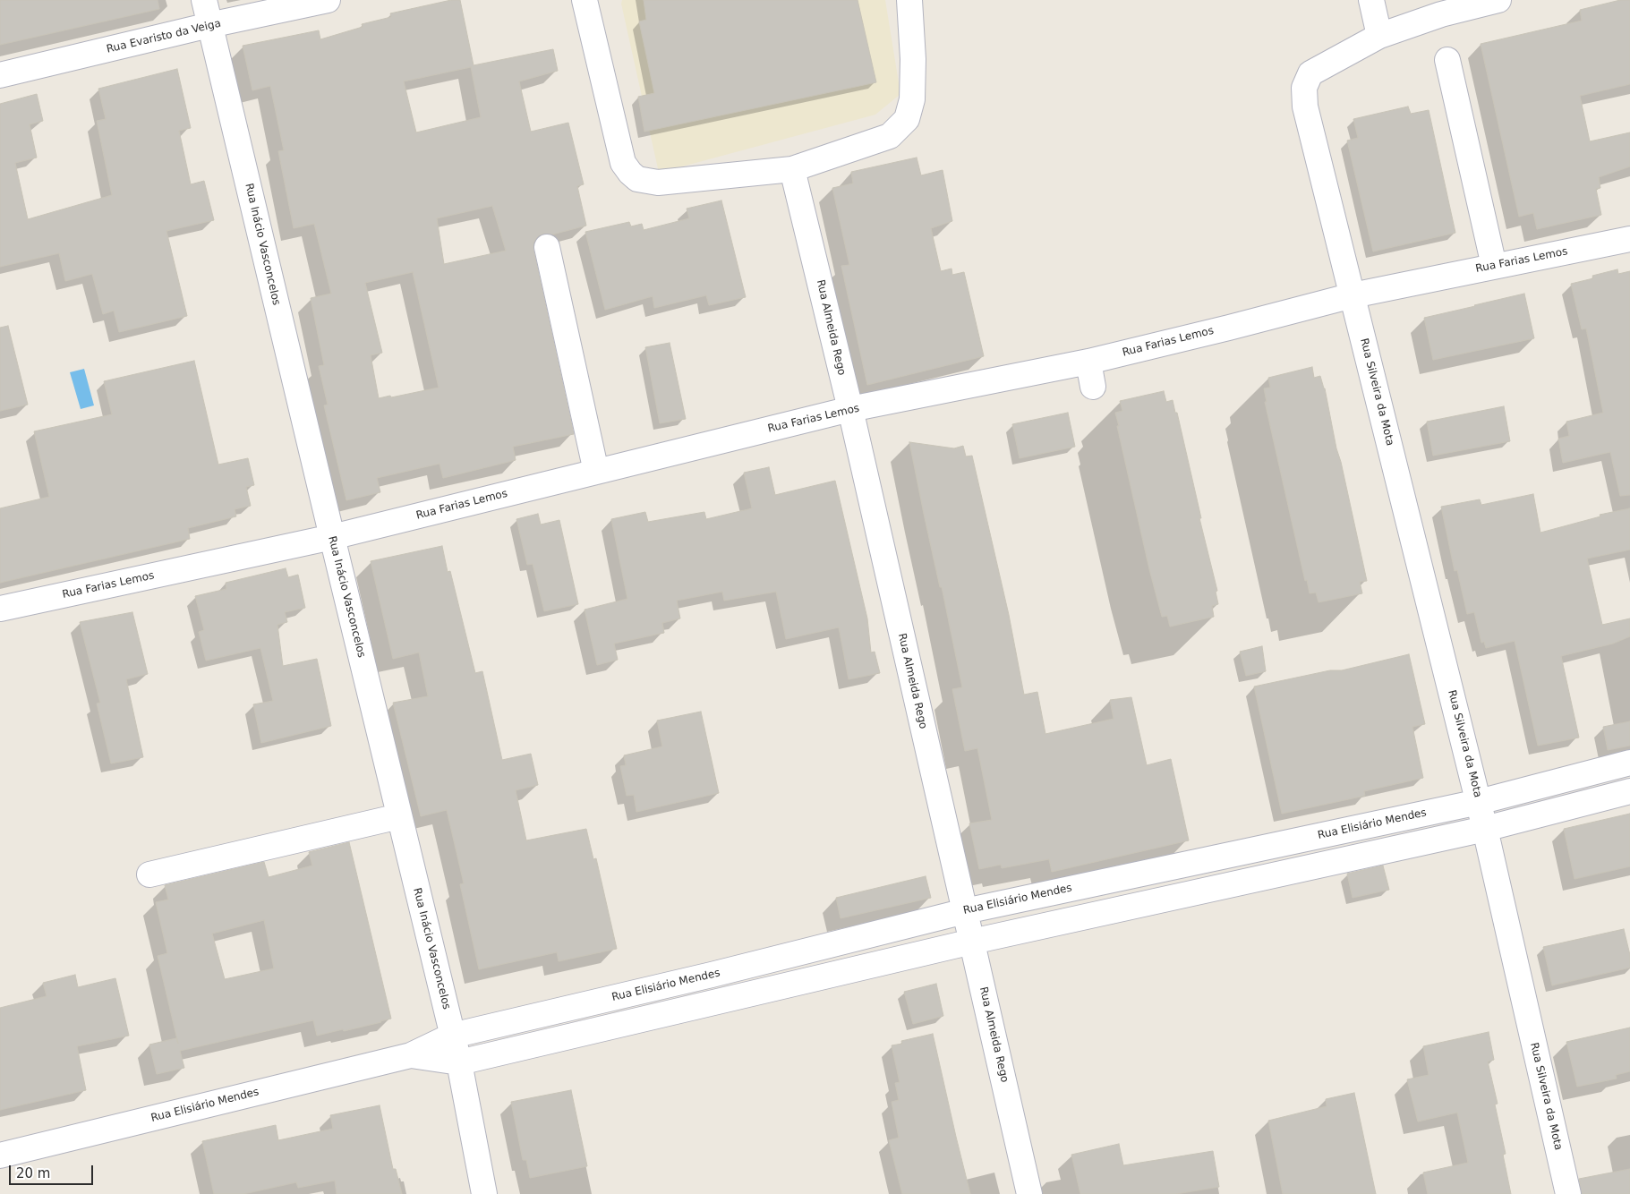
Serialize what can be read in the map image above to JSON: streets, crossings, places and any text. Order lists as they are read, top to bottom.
{
  "streets": {
    "street": [
      "Rua Evaristo da Veiga",
      "Rua Inácio Vasconcelos",
      "Rua Farias Lemos",
      "Rua Almeida Rego",
      "Rua Silveira da Mota",
      "Rua Elisiário Mendes"
    ]
  },
  "crossings": [
    ["Rua Evaristo da Veiga", "Rua Inácio Vasconcelos"],
    ["Rua Inácio Vasconcelos", "Rua Farias Lemos"],
    ["Rua Inácio Vasconcelos", "Rua Elisiário Mendes"],
    ["Rua Farias Lemos", "Rua Almeida Rego"],
    ["Rua Farias Lemos", "Rua Silveira da Mota"],
    ["Rua Almeida Rego", "Rua Elisiário Mendes"],
    ["Rua Silveira da Mota", "Rua Elisiário Mendes"]
  ],
  "scale_bar": "20 m"
}
